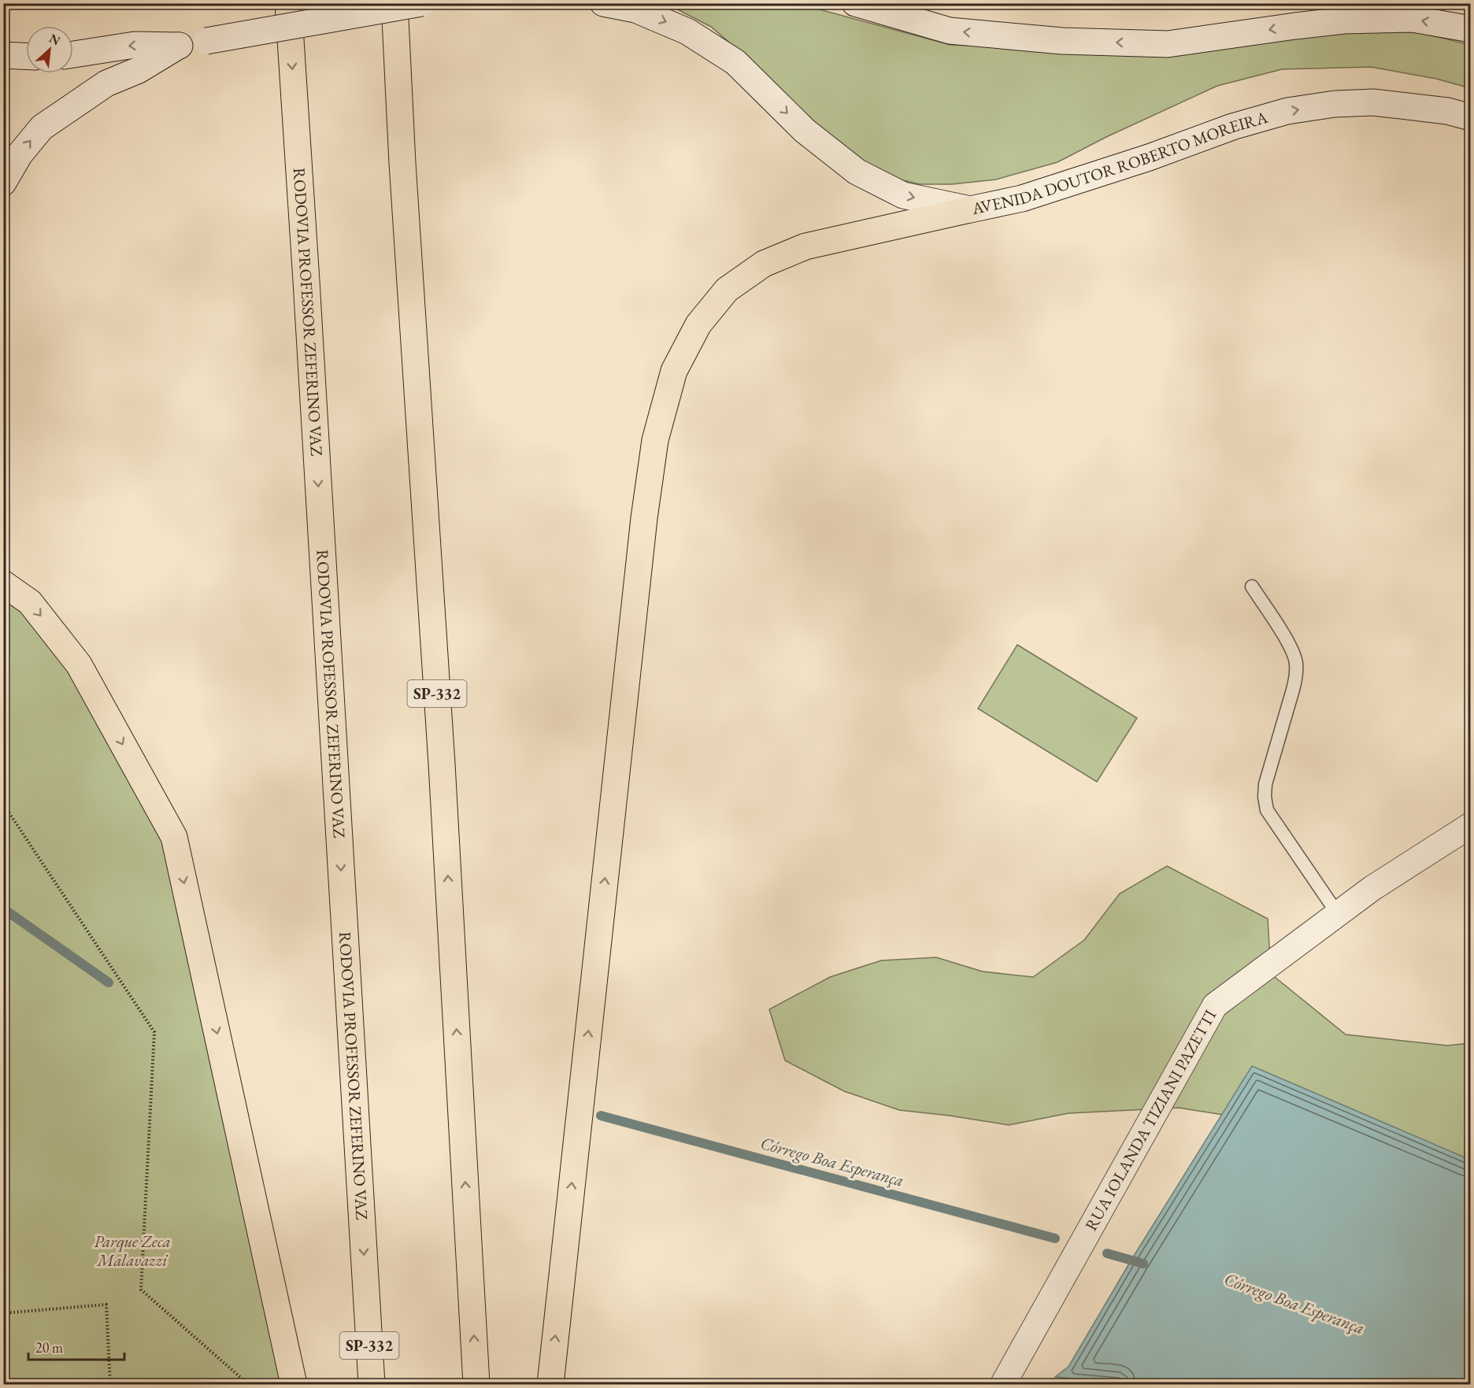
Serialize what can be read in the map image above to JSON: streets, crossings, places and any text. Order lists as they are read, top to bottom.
{
  "streets": {
    "highway": ["RODOVIA PROFESSOR ZEFERINO VAZ", "SP-332"],
    "main road": ["AVENIDA DOUTOR ROBERTO MOREIRA"],
    "street": ["RUA IOLANDA TIZIANI PAZETTI"]
  },
  "water": ["Córrego Boa Esperança"],
  "parks": ["Parque Zeca Malavazzi"],
  "scale_bar": "20 m",
  "north": "top right"
}
